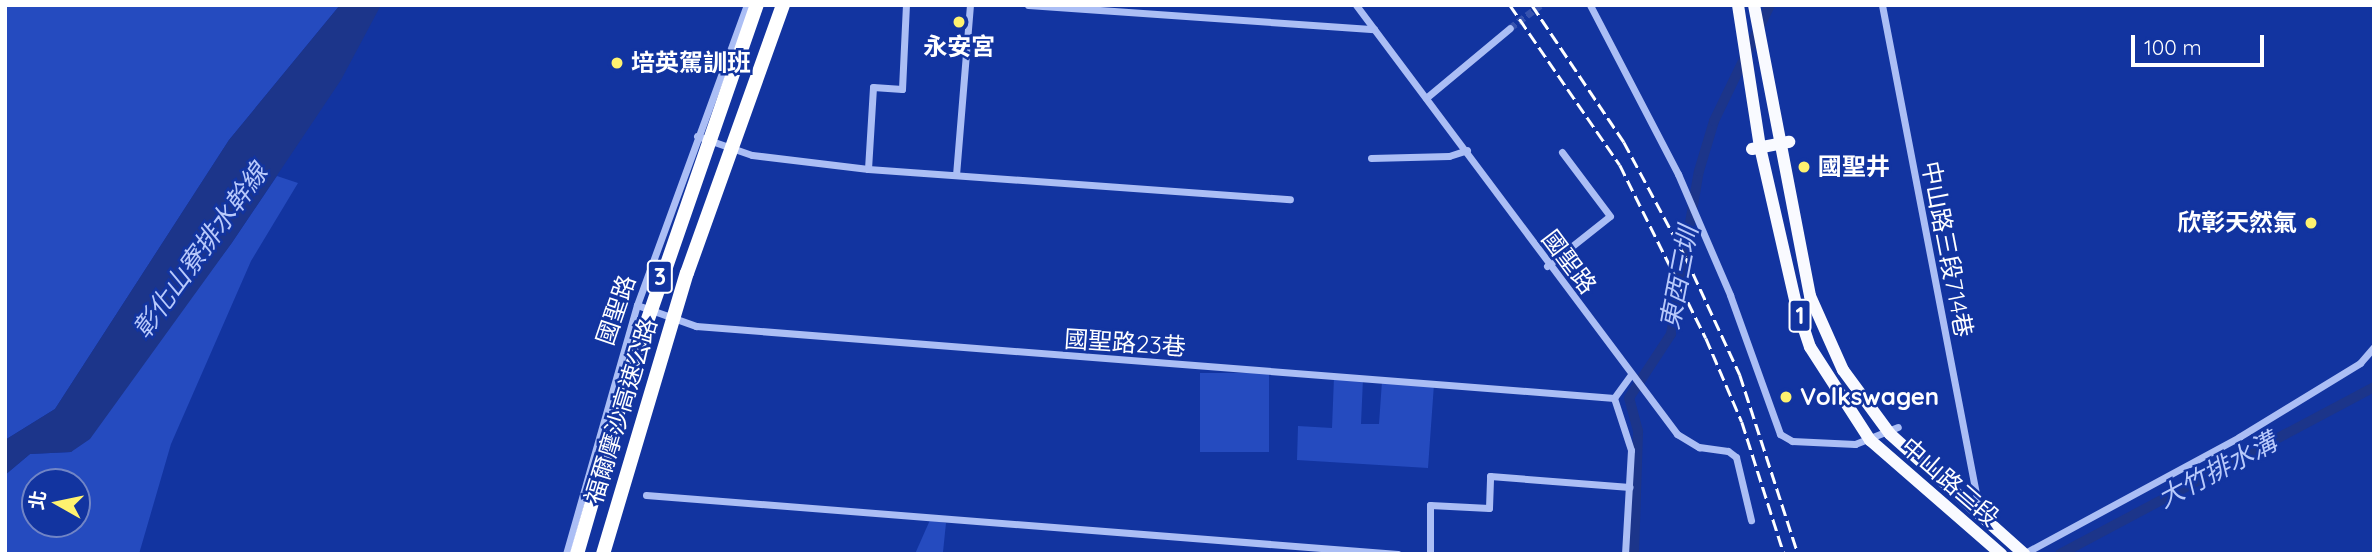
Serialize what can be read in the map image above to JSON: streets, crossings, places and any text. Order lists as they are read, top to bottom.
{
  "streets": {
    "highway": ["3", "福爾摩沙高速公路"],
    "main road": ["1", "中山路三段"],
    "street": ["中山路三段714巷", "國聖路", "國聖路23巷"]
  },
  "crossings": [
    ["國聖路", "國聖路23巷"]
  ],
  "water": ["彰化山寮排水幹線", "東西三圳", "大竹排水溝"],
  "places": [
    "永安宮",
    "培英駕訓班",
    "國聖井",
    "欣彰天然氣",
    "Volkswagen"
  ],
  "scale_bar": "100 m",
  "north": "left"
}
